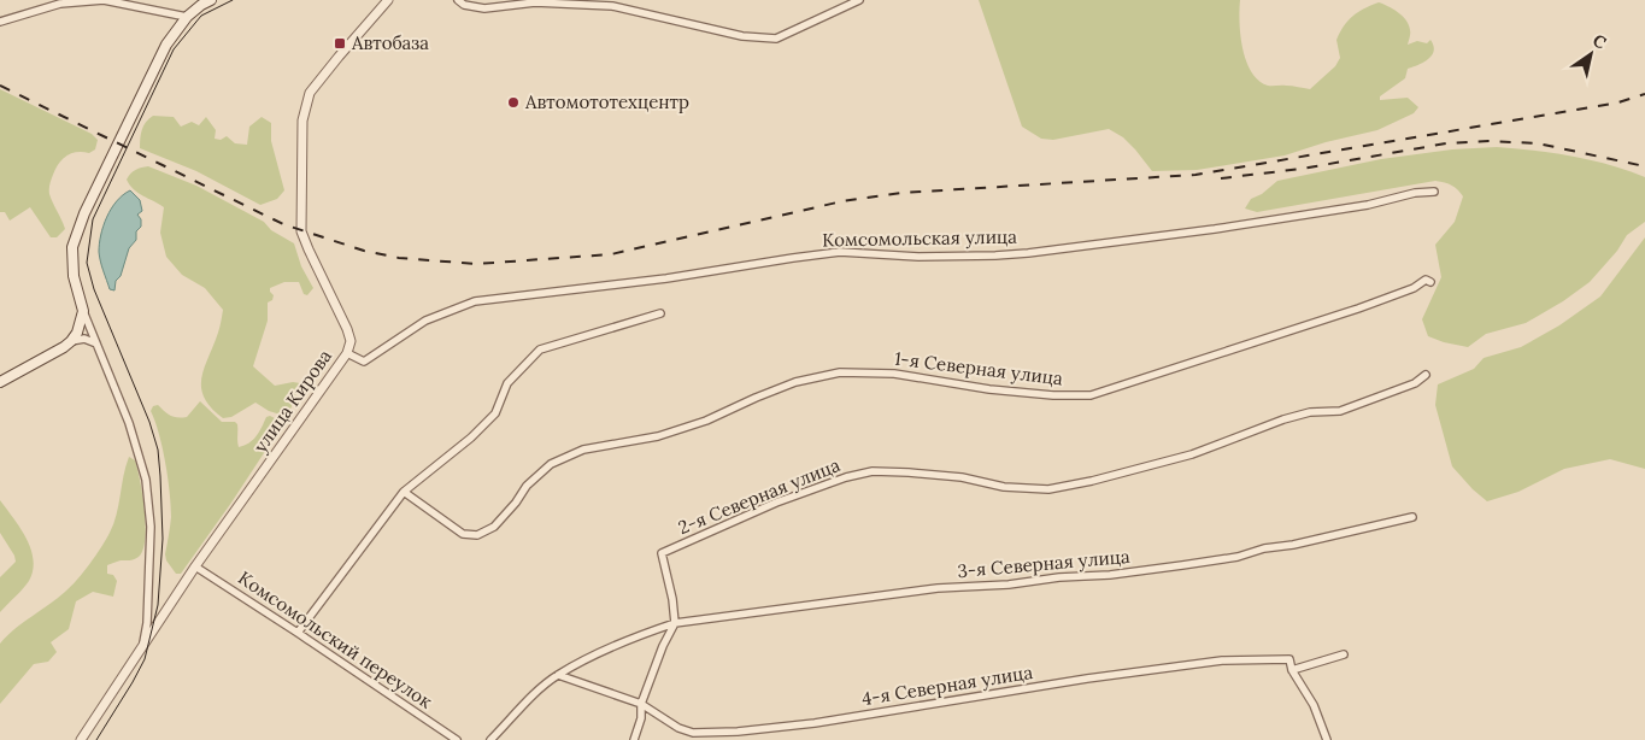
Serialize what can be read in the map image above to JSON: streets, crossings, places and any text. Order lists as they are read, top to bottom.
{
  "streets": {
    "main road": ["улица Кирова"],
    "street": [
      "Комсомольская улица",
      "1-я Северная улица",
      "2-я Северная улица",
      "3-я Северная улица",
      "Комсомольский переулок",
      "4-я Северная улица"
    ]
  },
  "crossings": [
    ["Комсомольская улица", "улица Кирова"],
    ["улица Кирова", "Комсомольский переулок"],
    ["2-я Северная улица", "3-я Северная улица"]
  ],
  "places": {
    "transit": ["Автобаза"],
    "other": ["Автомототехцентр"]
  },
  "north": "top right"
}
